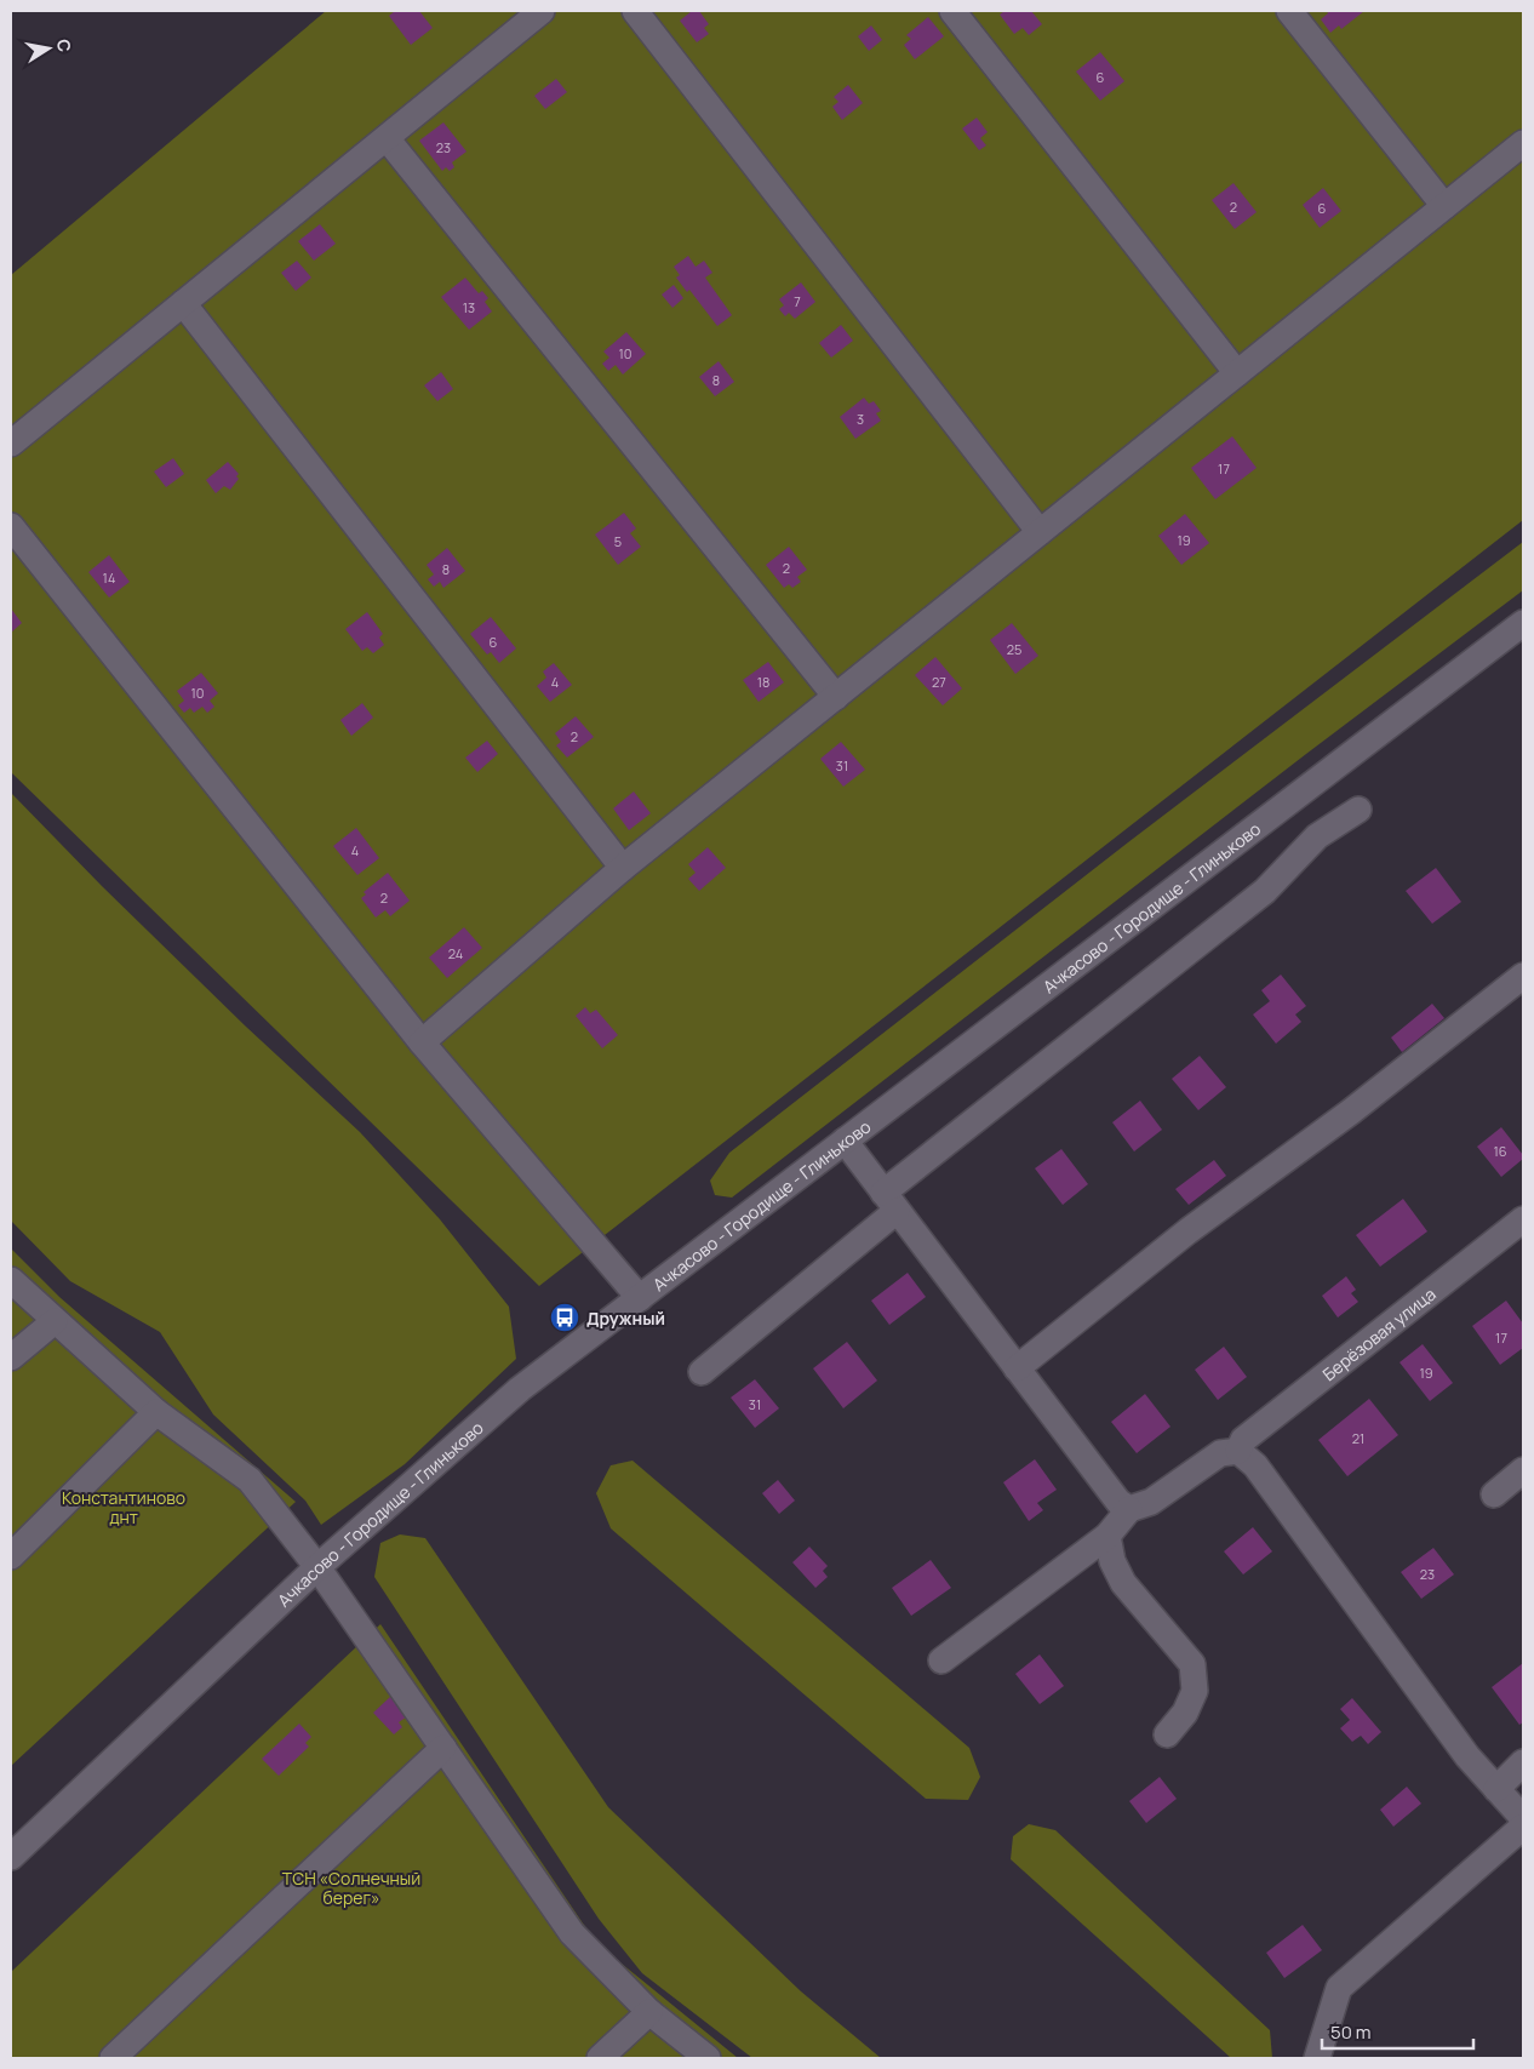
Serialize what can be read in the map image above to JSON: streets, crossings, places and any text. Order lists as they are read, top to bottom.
{
  "streets": {
    "street": ["Ачкасово - Городище - Глиньково", "Берёзовая улица"]
  },
  "parks": ["Константиново днт", "ТСН «Солнечный берег»"],
  "places": {
    "bus stop": ["Дружный"]
  },
  "house_numbers": [
    "6",
    "23",
    "2",
    "6",
    "7",
    "13",
    "10",
    "8",
    "3",
    "17",
    "19",
    "5",
    "2",
    "8",
    "14",
    "6",
    "25",
    "4",
    "18",
    "27",
    "10",
    "2",
    "31",
    "4",
    "2",
    "24",
    "16",
    "17",
    "19",
    "31",
    "21",
    "23"
  ],
  "scale_bar": "50 m",
  "north": "right"
}
